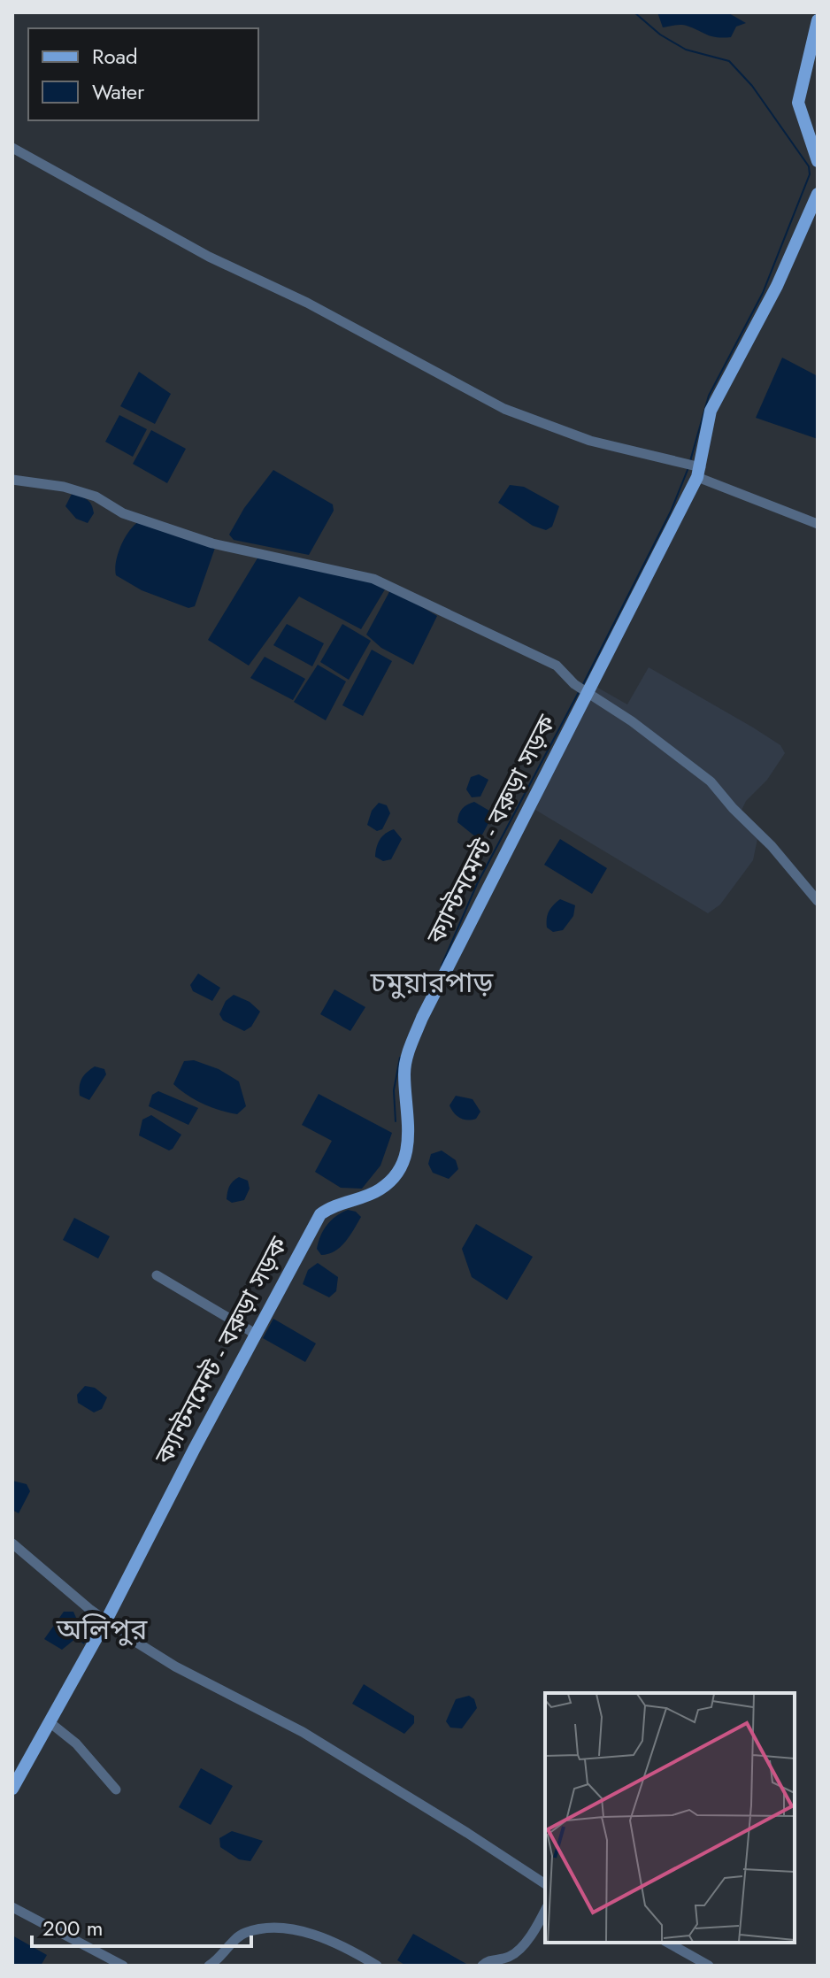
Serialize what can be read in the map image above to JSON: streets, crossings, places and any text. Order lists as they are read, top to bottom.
{
  "streets": {
    "main road": ["ক্যান্টনমেন্ট - বরুড়া সড়ক"]
  },
  "districts": ["চমুয়ারপাড়", "অলিপুর"],
  "legend": ["Road", "Water"],
  "scale_bar": "200 m"
}
